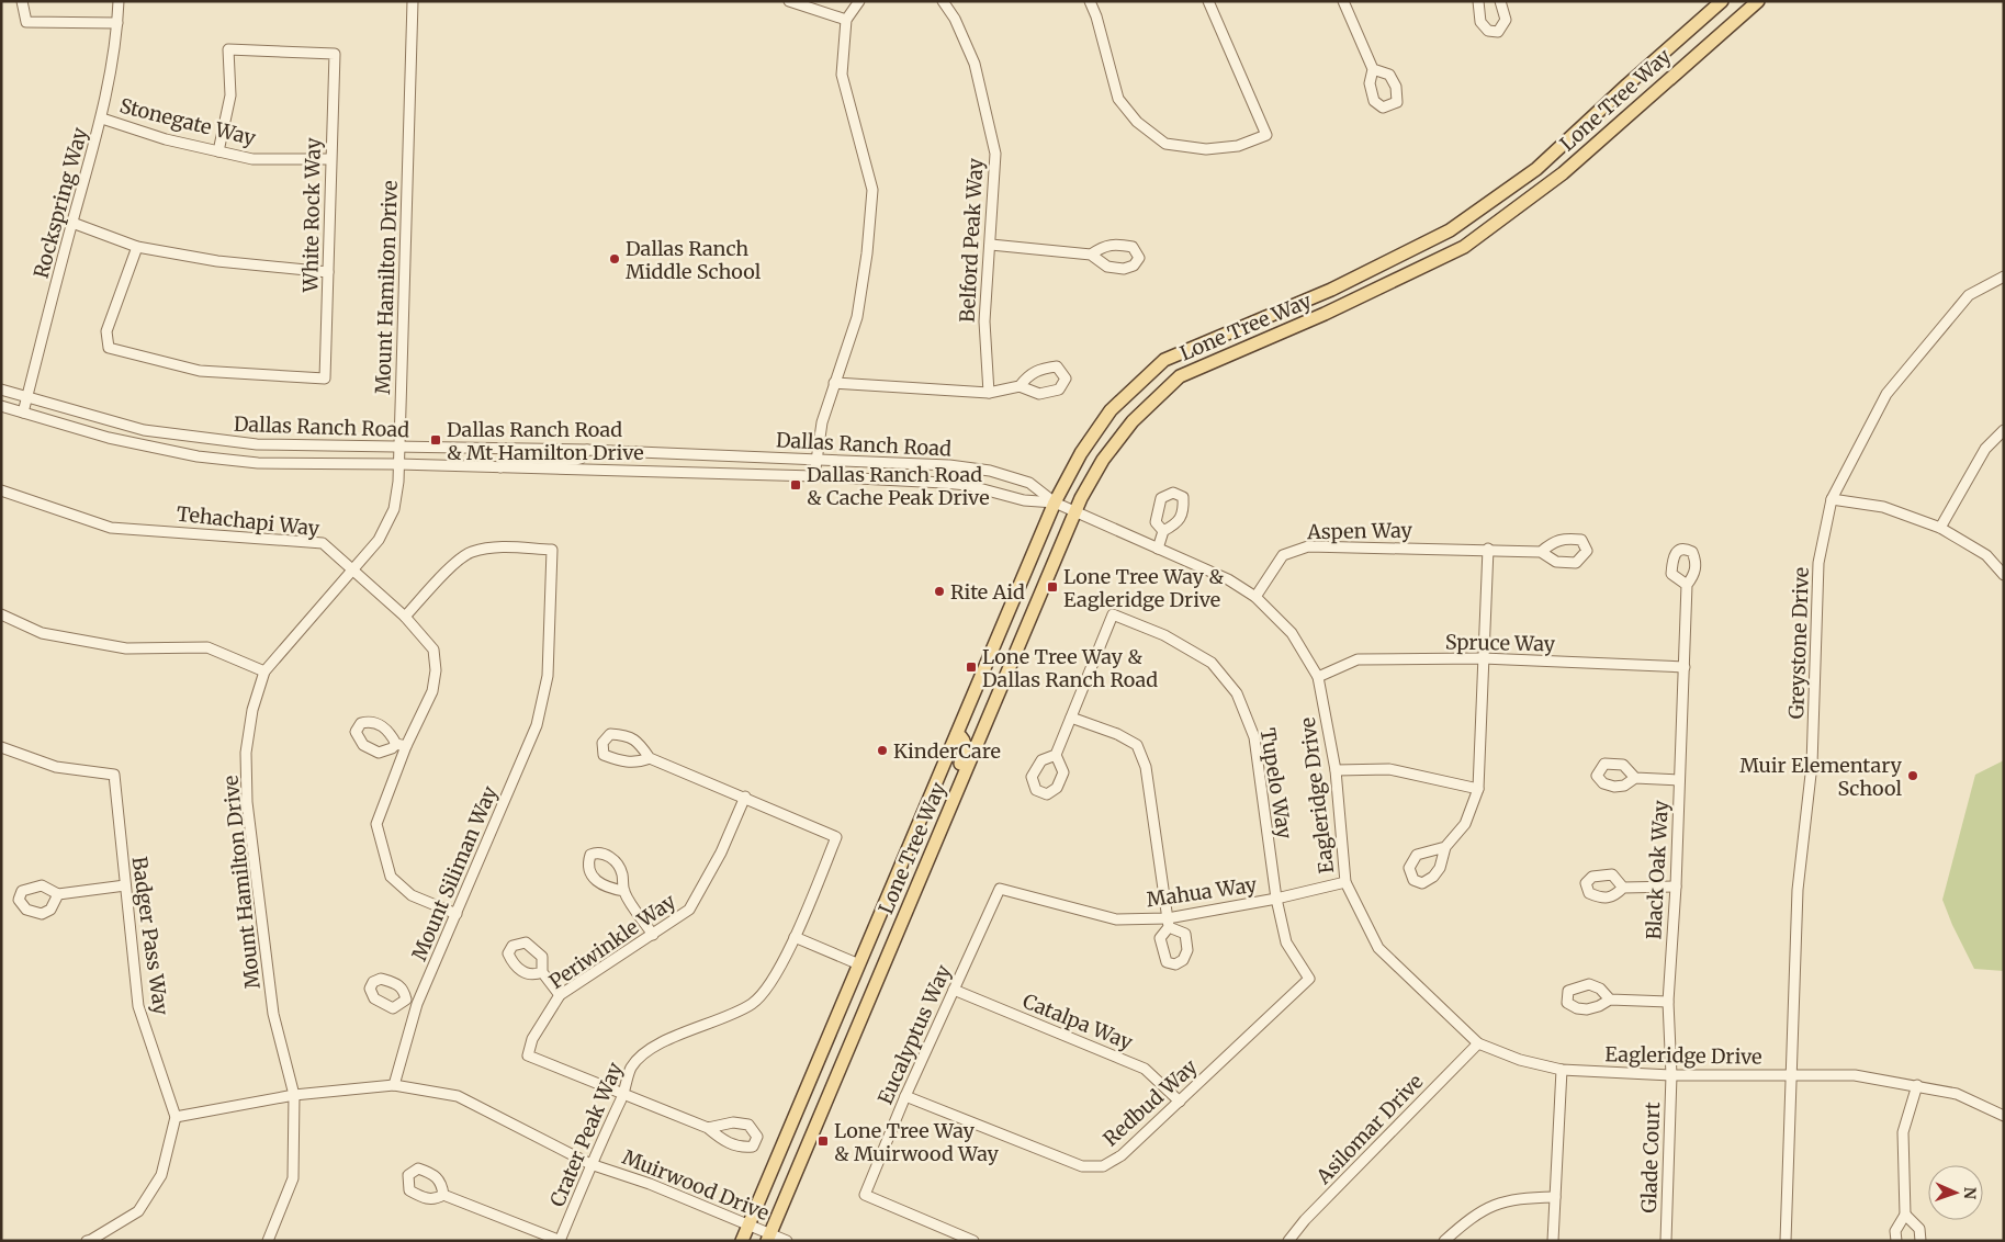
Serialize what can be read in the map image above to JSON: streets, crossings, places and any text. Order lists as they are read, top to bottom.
{
  "streets": {
    "main road": ["Lone Tree Way"],
    "street": [
      "Stonegate Way",
      "Rockspring Way",
      "White Rock Way",
      "Belford Peak Way",
      "Mount Hamilton Drive",
      "Dallas Ranch Road",
      "Tehachapi Way",
      "Aspen Way",
      "Spruce Way",
      "Greystone Drive",
      "Tupelo Way",
      "Eagleridge Drive",
      "Black Oak Way",
      "Mount Siliman Way",
      "Mahua Way",
      "Badger Pass Way",
      "Periwinkle Way",
      "Catalpa Way",
      "Eucalyptus Way",
      "Redbud Way",
      "Asilomar Drive",
      "Crater Peak Way",
      "Glade Court",
      "Muirwood Drive"
    ]
  },
  "crossings": [
    ["Lone Tree Way", "Dallas Ranch Road"],
    ["Lone Tree Way", "Eagleridge Drive"],
    ["Lone Tree Way", "Muirwood Drive"],
    ["Stonegate Way", "Rockspring Way"],
    ["Stonegate Way", "White Rock Way"],
    ["Rockspring Way", "Dallas Ranch Road"],
    ["Mount Hamilton Drive", "Dallas Ranch Road"],
    ["Mount Hamilton Drive", "Tehachapi Way"],
    ["Mount Hamilton Drive", "Muirwood Drive"],
    ["Dallas Ranch Road", "Eagleridge Drive"],
    ["Tehachapi Way", "Mount Siliman Way"],
    ["Aspen Way", "Eagleridge Drive"],
    ["Spruce Way", "Eagleridge Drive"],
    ["Spruce Way", "Black Oak Way"],
    ["Greystone Drive", "Eagleridge Drive"],
    ["Tupelo Way", "Mahua Way"],
    ["Tupelo Way", "Redbud Way"],
    ["Eagleridge Drive", "Black Oak Way"],
    ["Eagleridge Drive", "Mahua Way"],
    ["Eagleridge Drive", "Asilomar Drive"],
    ["Eagleridge Drive", "Glade Court"],
    ["Black Oak Way", "Glade Court"],
    ["Mount Siliman Way", "Muirwood Drive"],
    ["Mahua Way", "Eucalyptus Way"],
    ["Mahua Way", "Redbud Way"],
    ["Badger Pass Way", "Muirwood Drive"],
    ["Periwinkle Way", "Crater Peak Way"],
    ["Catalpa Way", "Eucalyptus Way"],
    ["Catalpa Way", "Redbud Way"],
    ["Eucalyptus Way", "Redbud Way"],
    ["Crater Peak Way", "Muirwood Drive"]
  ],
  "places": {
    "other": [
      "Dallas Ranch Middle School",
      "Rite Aid",
      "KinderCare",
      "Muir Elementary School"
    ],
    "transit": [
      "Dallas Ranch Road & Mt Hamilton Drive",
      "Dallas Ranch Road & Cache Peak Drive",
      "Lone Tree Way & Eagleridge Drive",
      "Lone Tree Way & Dallas Ranch Road",
      "Lone Tree Way & Muirwood Way"
    ]
  },
  "north": "right"
}
